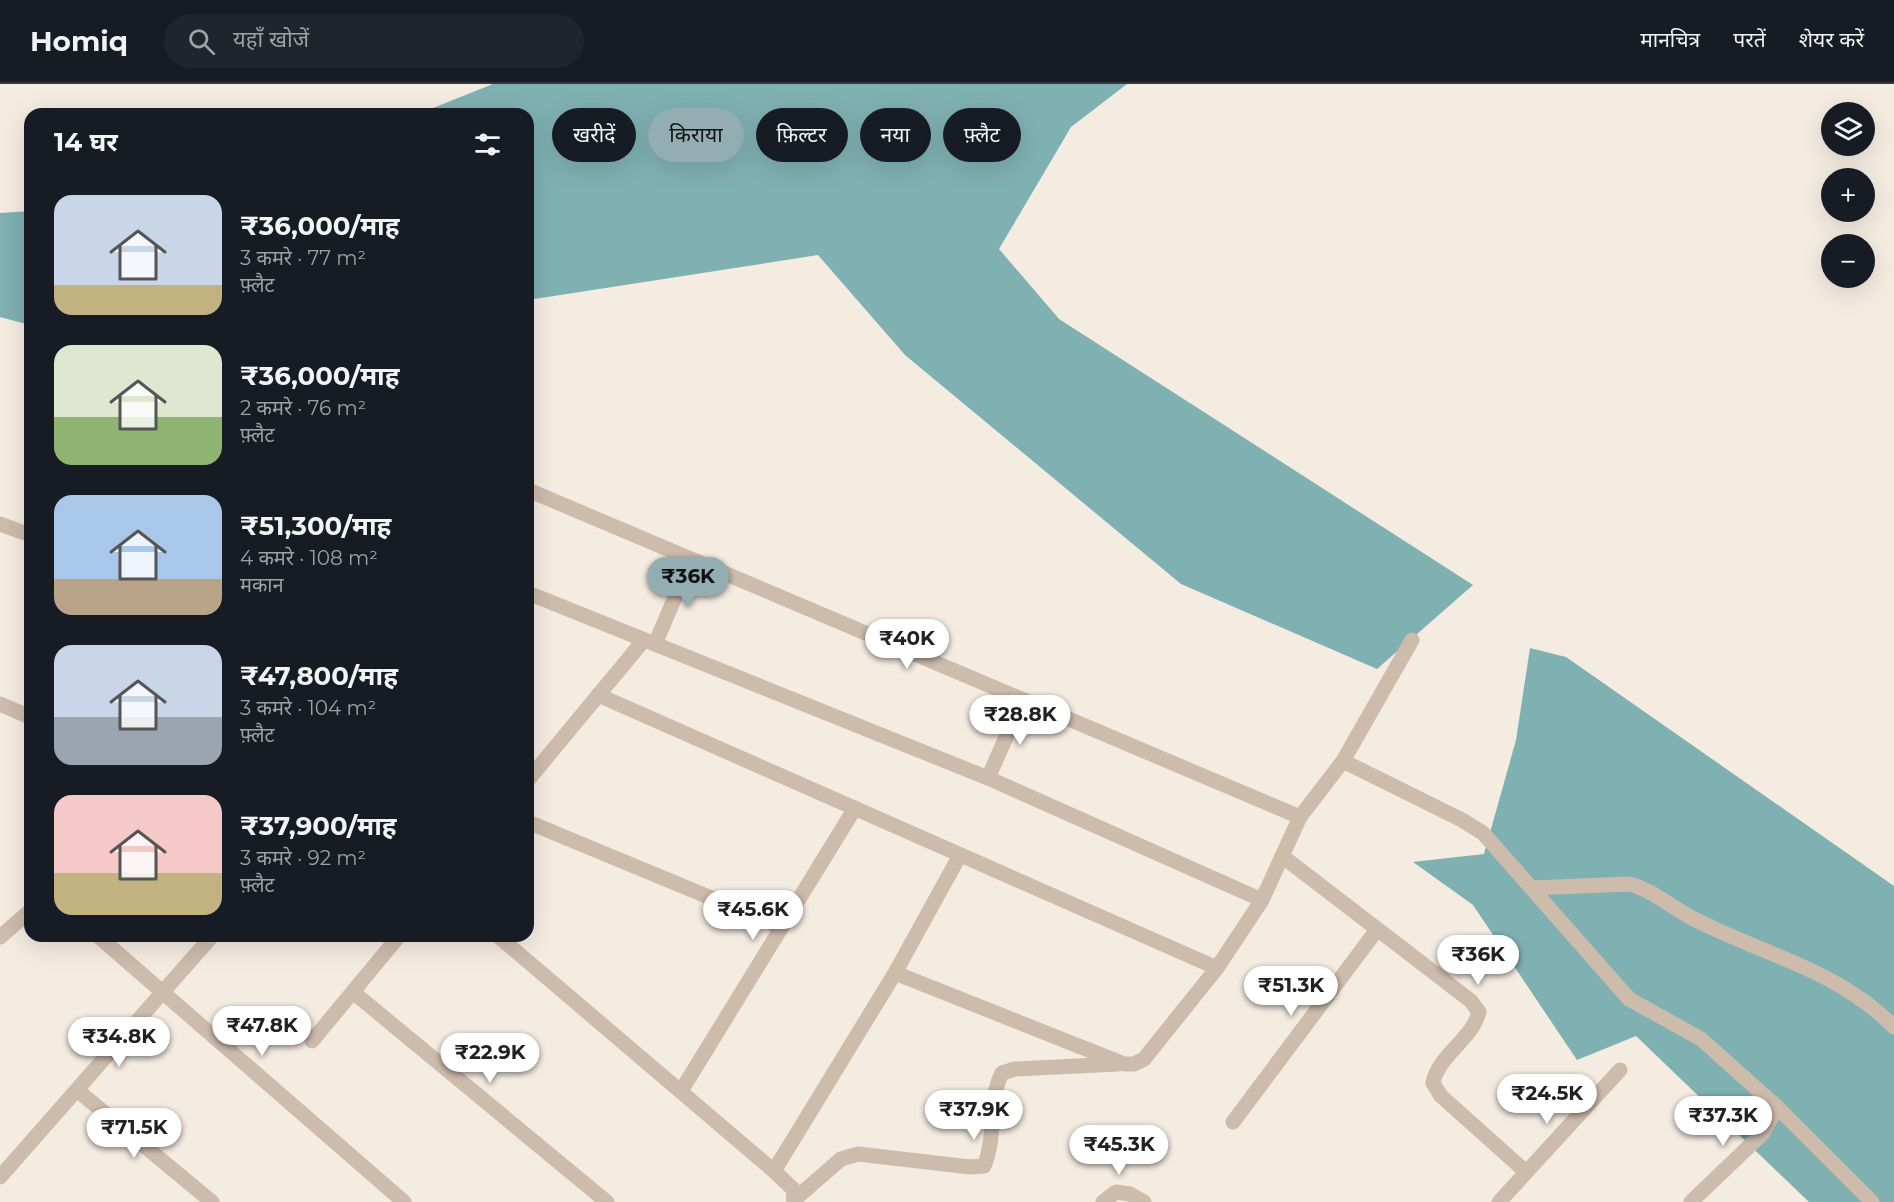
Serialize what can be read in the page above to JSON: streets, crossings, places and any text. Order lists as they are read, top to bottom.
{
  "page": {
    "header": "Homiq",
    "search": "यहाँ खोजें",
    "nav": ["मानचित्र", "परतें", "शेयर करें"],
    "map_buttons": ["+", "−"],
    "chip": [
      "खरीदें",
      "किराया",
      "फ़िल्टर",
      "नया",
      "फ़्लैट"
    ],
    "heading": "14 घर",
    "list": [
      {
        "name": "₹36,000/माह",
        "note": "3 कमरे · 77 m² · फ़्लैट"
      },
      {
        "name": "₹36,000/माह",
        "note": "2 कमरे · 76 m² · फ़्लैट"
      },
      {
        "name": "₹51,300/माह",
        "note": "4 कमरे · 108 m² · मकान"
      },
      {
        "name": "₹47,800/माह",
        "note": "3 कमरे · 104 m² · फ़्लैट"
      },
      {
        "name": "₹37,900/माह",
        "note": "3 कमरे · 92 m² · फ़्लैट"
      }
    ],
    "price": [
      "₹36K",
      "₹40K",
      "₹28.8K",
      "₹45.6K",
      "₹36K",
      "₹51.3K",
      "₹47.8K",
      "₹34.8K",
      "₹22.9K",
      "₹24.5K",
      "₹37.9K",
      "₹37.3K",
      "₹71.5K",
      "₹45.3K"
    ]
  }
}
